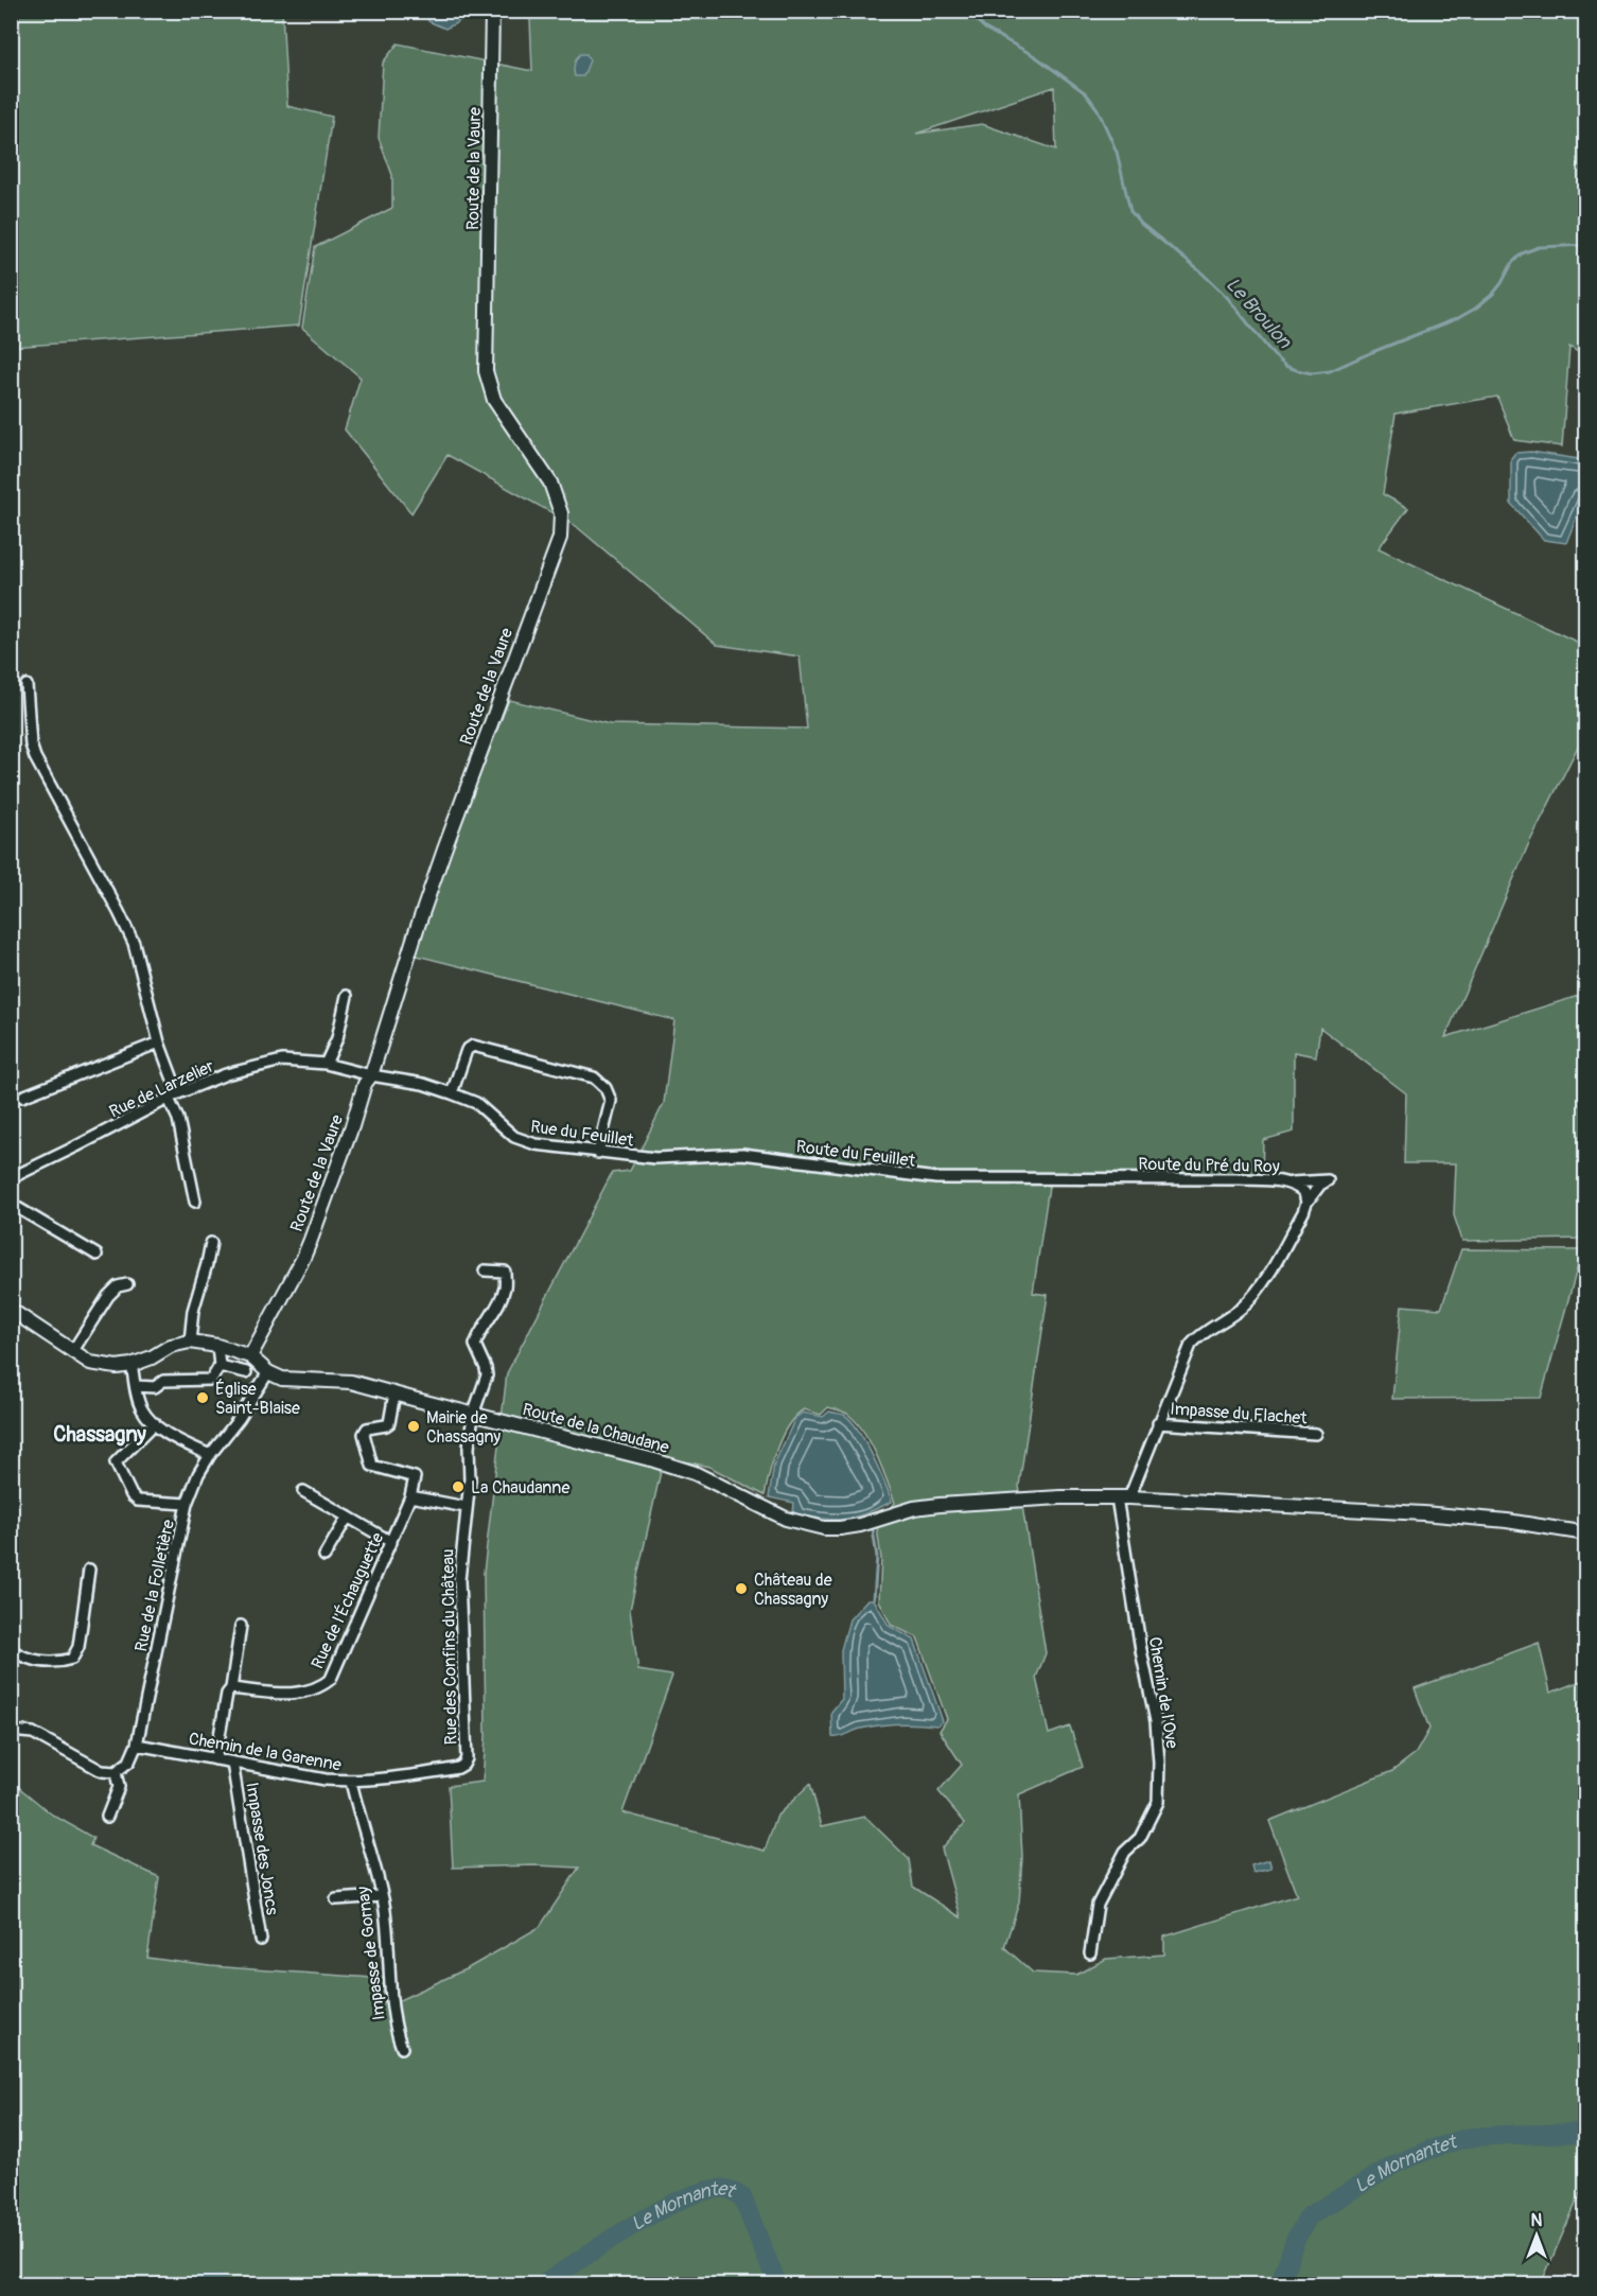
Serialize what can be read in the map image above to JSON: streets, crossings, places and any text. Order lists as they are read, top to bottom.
{
  "streets": {
    "street": [
      "Route de la Vaure",
      "Rue de Larzelier",
      "Rue du Feuillet",
      "Route du Feuillet",
      "Route du Pré du Roy",
      "Impasse du Flachet",
      "Route de la Chaudane",
      "Rue de la Folletière",
      "Rue de l'Échauguette",
      "Rue des Confins du Château",
      "Chemin de l'Ove",
      "Chemin de la Garenne",
      "Impasse des Joncs",
      "Impasse de Gornay"
    ]
  },
  "crossings": [
    ["Route de la Vaure", "Rue de Larzelier"],
    ["Route de la Vaure", "Rue du Feuillet"],
    ["Rue de Larzelier", "Rue du Feuillet"],
    ["Rue du Feuillet", "Route du Feuillet"],
    ["Route du Feuillet", "Route du Pré du Roy"],
    ["Route de la Chaudane", "Rue de la Folletière"],
    ["Route de la Chaudane", "Rue des Confins du Château"],
    ["Route de la Chaudane", "Chemin de l'Ove"],
    ["Rue de la Folletière", "Chemin de la Garenne"],
    ["Rue des Confins du Château", "Chemin de la Garenne"],
    ["Chemin de la Garenne", "Impasse des Joncs"],
    ["Chemin de la Garenne", "Impasse de Gornay"]
  ],
  "districts": ["Chassagny"],
  "water": ["Le Broulon", "Le Mornantet"],
  "places": [
    "Église Saint-Blaise",
    "Mairie de Chassagny",
    "La Chaudanne",
    "Château de Chassagny"
  ],
  "north": "top"
}
